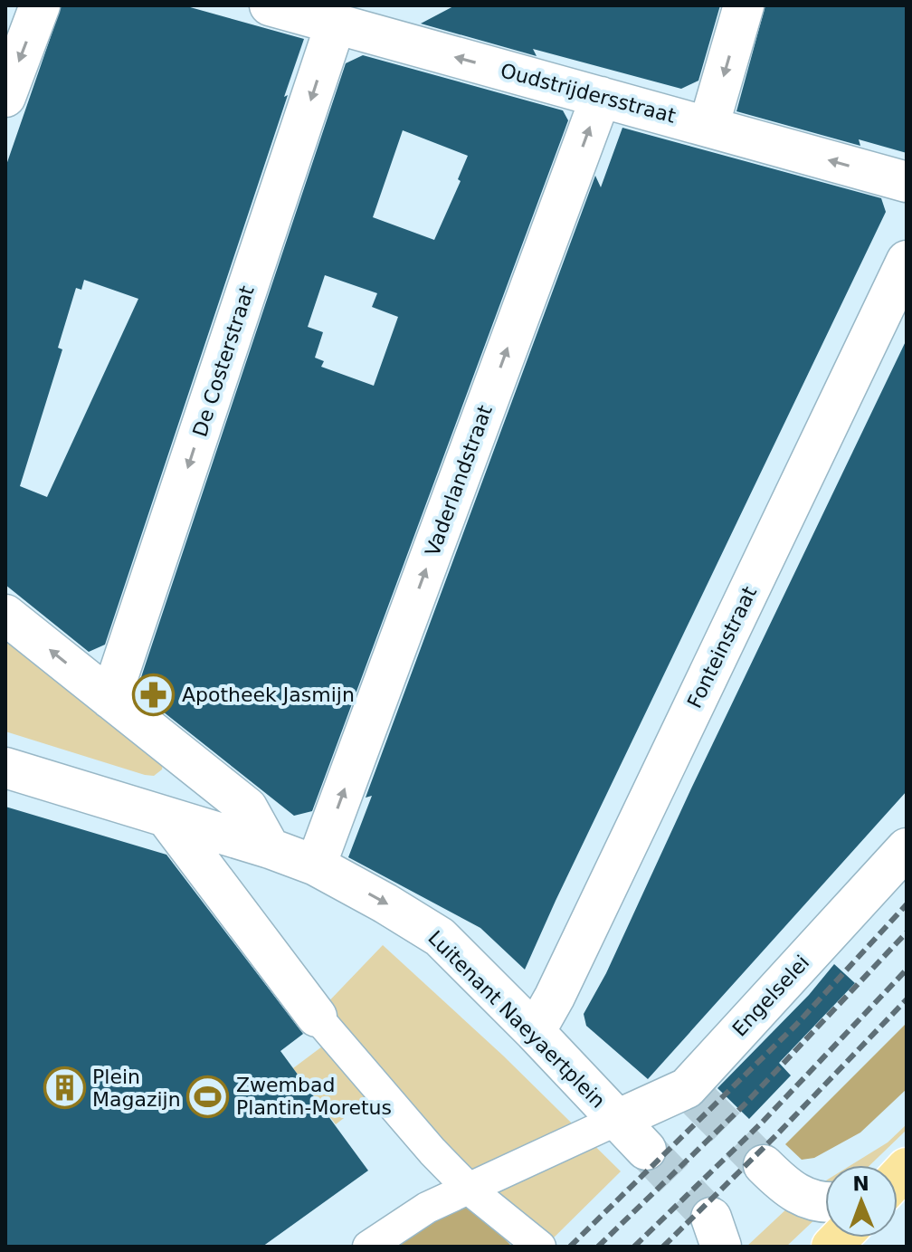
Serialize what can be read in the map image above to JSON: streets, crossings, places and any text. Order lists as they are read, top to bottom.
{
  "streets": {
    "street": [
      "Oudstrijdersstraat",
      "De Costerstraat",
      "Vaderlandstraat",
      "Fonteinstraat",
      "Engelselei",
      "Luitenant Naeyaertplein"
    ]
  },
  "crossings": [
    ["Oudstrijdersstraat", "De Costerstraat"],
    ["Oudstrijdersstraat", "Vaderlandstraat"],
    ["Vaderlandstraat", "Luitenant Naeyaertplein"],
    ["Fonteinstraat", "Luitenant Naeyaertplein"],
    ["Engelselei", "Luitenant Naeyaertplein"]
  ],
  "one_way": ["Oudstrijdersstraat", "De Costerstraat", "Vaderlandstraat"],
  "places": {
    "pharmacy": ["Apotheek Jasmijn"],
    "building": ["Plein Magazijn"],
    "sports": ["Zwembad Plantin-Moretus"]
  },
  "north": "top"
}
